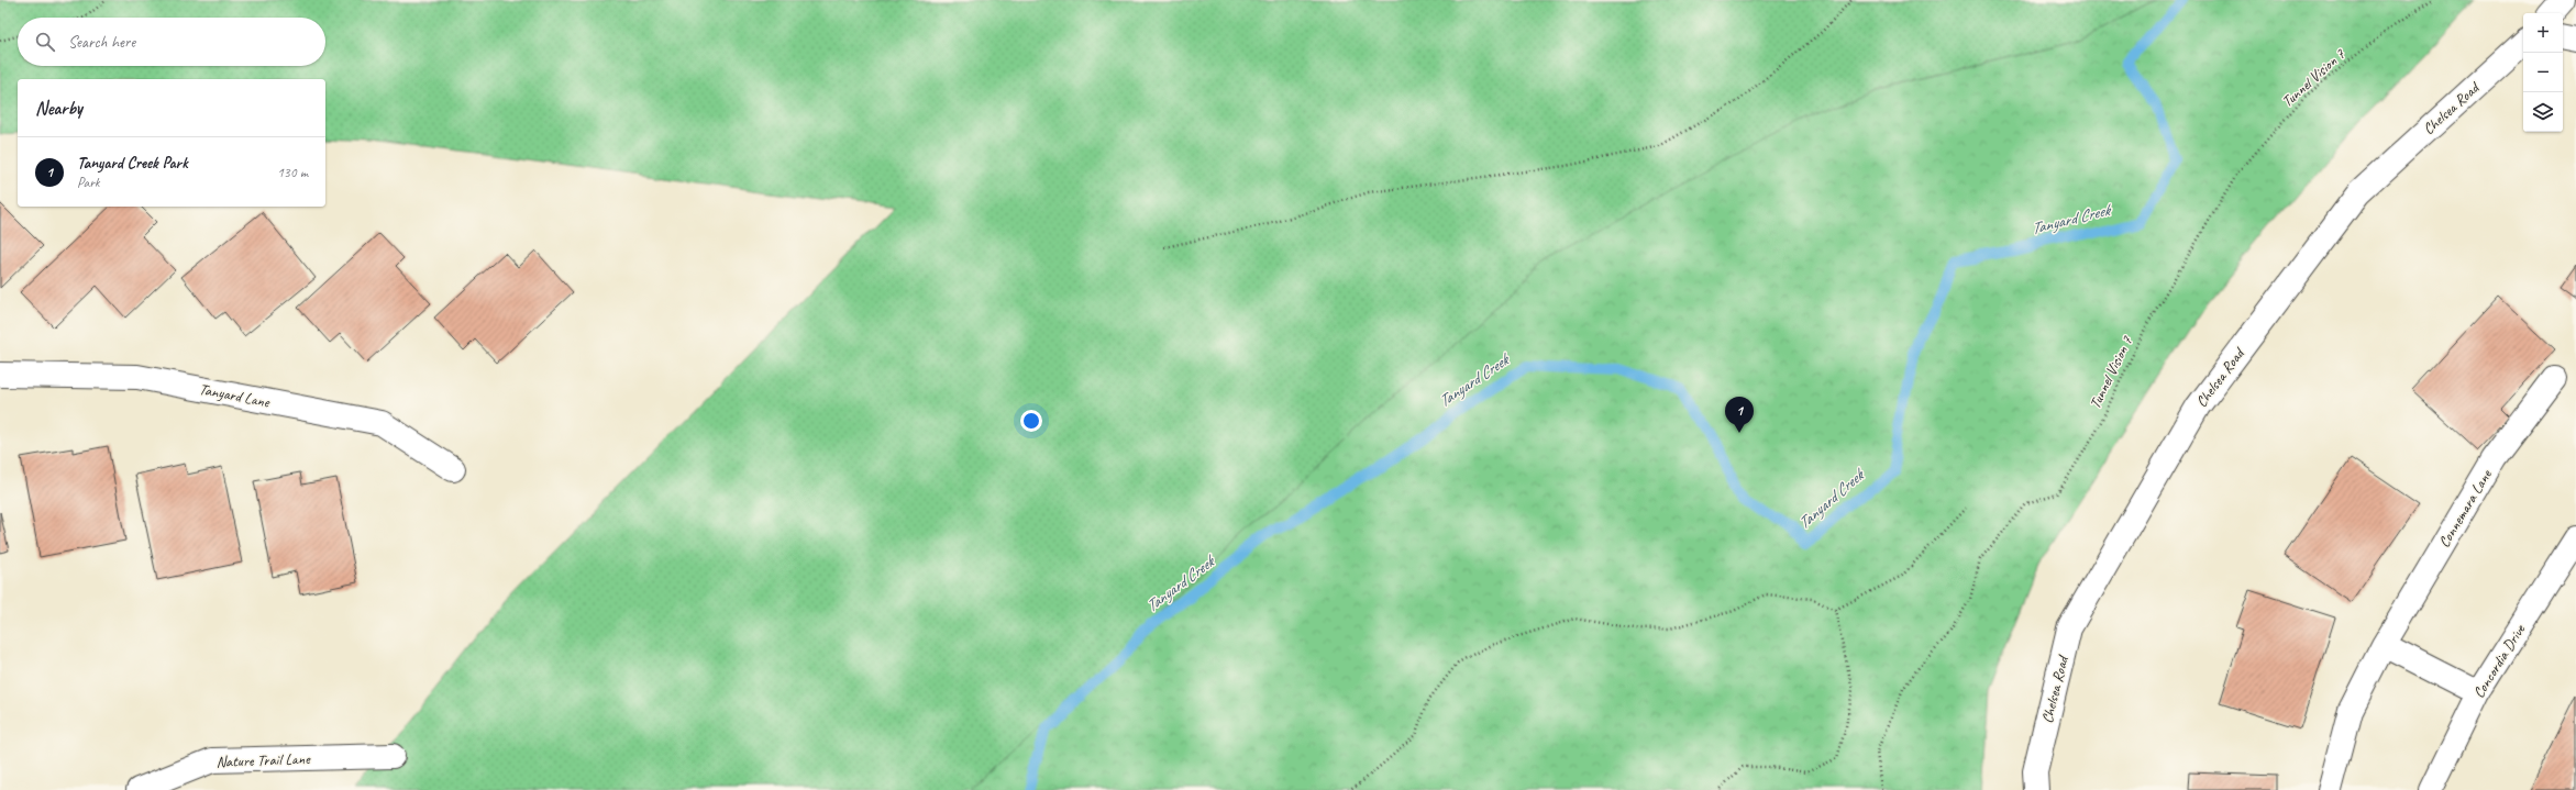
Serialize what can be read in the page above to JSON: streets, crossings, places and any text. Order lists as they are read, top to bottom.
{
  "streets": {
    "street": [
      "Chelsea Road",
      "Tanyard Lane",
      "Connemara Lane",
      "Concordia Drive",
      "Nature Trail Lane"
    ],
    "path": ["Tunnel Vision 7"]
  },
  "water": ["Tanyard Creek"],
  "page": {
    "map_buttons": ["+", "−"],
    "search": "Search here",
    "heading": "Nearby",
    "list": [
      {
        "mark": "1",
        "name": "Tanyard Creek Park",
        "note": "Park",
        "value": "130 m"
      }
    ],
    "pins": "1"
  }
}
